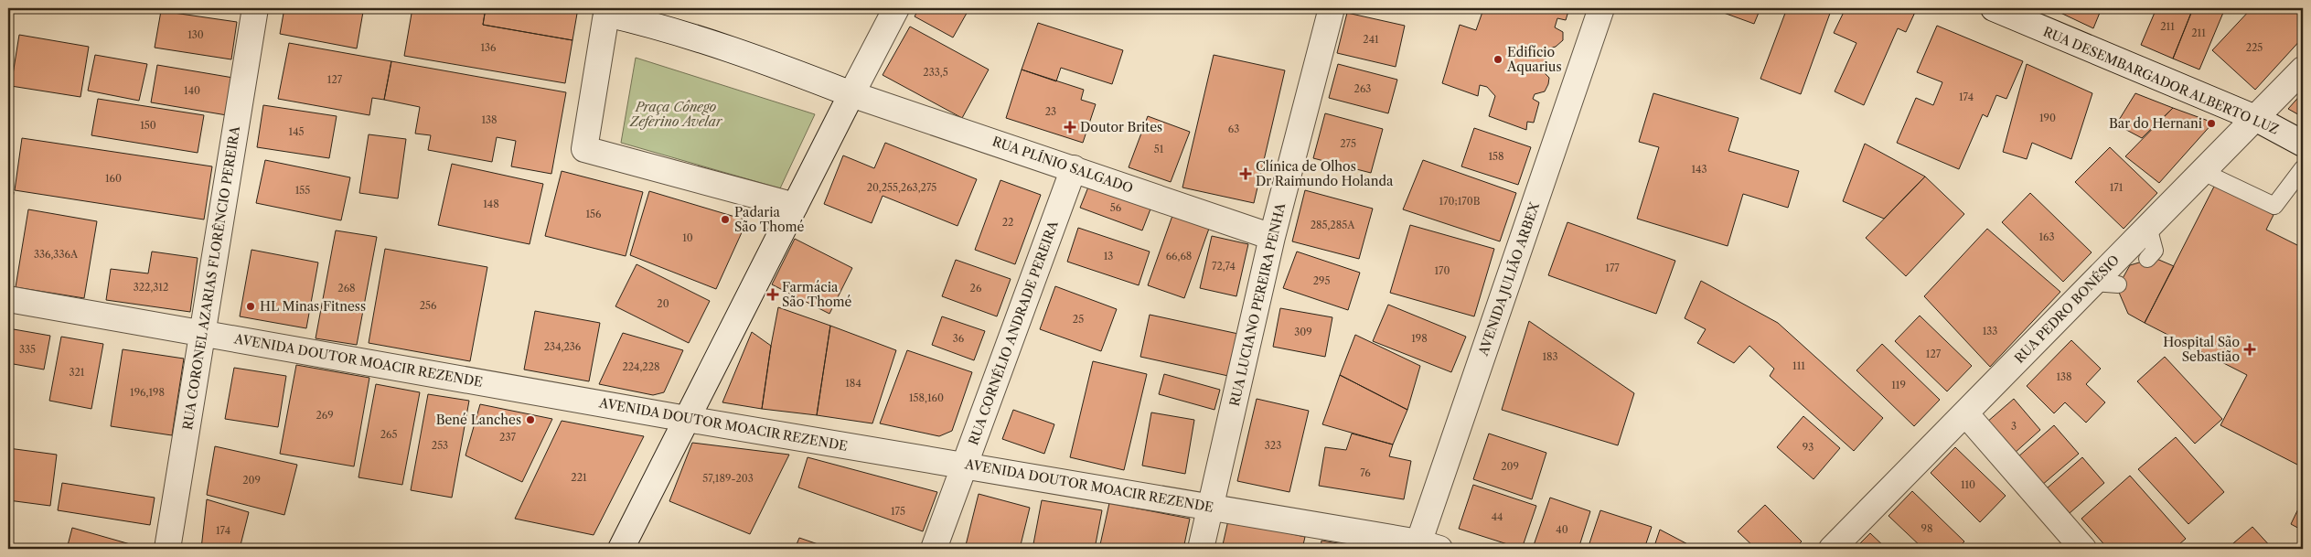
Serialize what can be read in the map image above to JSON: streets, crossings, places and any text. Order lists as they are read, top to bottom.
{
  "streets": {
    "street": [
      "RUA DESEMBARGADOR ALBERTO LUZ",
      "RUA PLÍNIO SALGADO",
      "RUA CORONEL AZARIAS FLORÊNCIO PEREIRA",
      "AVENIDA JULIÃO ARBEX",
      "RUA LUCIANO PEREIRA PENHA",
      "RUA PEDRO BONÉSIO",
      "RUA CORNÉLIO ANDRADE PEREIRA",
      "AVENIDA DOUTOR MOACIR REZENDE"
    ]
  },
  "crossings": [
    ["RUA DESEMBARGADOR ALBERTO LUZ", "RUA PEDRO BONÉSIO"],
    ["RUA PLÍNIO SALGADO", "RUA LUCIANO PEREIRA PENHA"],
    ["RUA PLÍNIO SALGADO", "RUA CORNÉLIO ANDRADE PEREIRA"],
    ["RUA CORONEL AZARIAS FLORÊNCIO PEREIRA", "AVENIDA DOUTOR MOACIR REZENDE"],
    ["AVENIDA JULIÃO ARBEX", "AVENIDA DOUTOR MOACIR REZENDE"],
    ["RUA LUCIANO PEREIRA PENHA", "AVENIDA DOUTOR MOACIR REZENDE"],
    ["RUA CORNÉLIO ANDRADE PEREIRA", "AVENIDA DOUTOR MOACIR REZENDE"]
  ],
  "parks": ["Praça Cônego Zeferino Avelar"],
  "places": {
    "other": [
      "Edifício Aquarius",
      "Bar do Hernani",
      "Padaria São Thomé",
      "HL Minas Fitness",
      "Bené Lanches"
    ],
    "health": [
      "Doutor Brites",
      "Clínica de Olhos Dr Raimundo Holanda",
      "Farmácia São Thomé",
      "Hospital São Sebastião"
    ]
  },
  "house_numbers": [
    "211",
    "211",
    "130",
    "241",
    "136",
    "225",
    "233,5",
    "127",
    "263",
    "140",
    "174",
    "23",
    "190",
    "138",
    "150",
    "63",
    "145",
    "275",
    "51",
    "158",
    "143",
    "160",
    "20,255,263,275",
    "171",
    "155",
    "170;170B",
    "148",
    "56",
    "156",
    "22",
    "285,285A",
    "163",
    "10",
    "336,336A",
    "13",
    "66,68",
    "72,74",
    "177",
    "170",
    "295",
    "322,312",
    "268",
    "26",
    "20",
    "256",
    "25",
    "133",
    "309",
    "36",
    "198",
    "234,236",
    "335",
    "127",
    "183",
    "111",
    "224,228",
    "321",
    "138",
    "184",
    "119",
    "196,198",
    "158,160",
    "269",
    "3",
    "265",
    "237",
    "253",
    "323",
    "93",
    "209",
    "76",
    "221",
    "57,189-203",
    "209",
    "110",
    "175",
    "44",
    "98",
    "40",
    "174"
  ]
}
